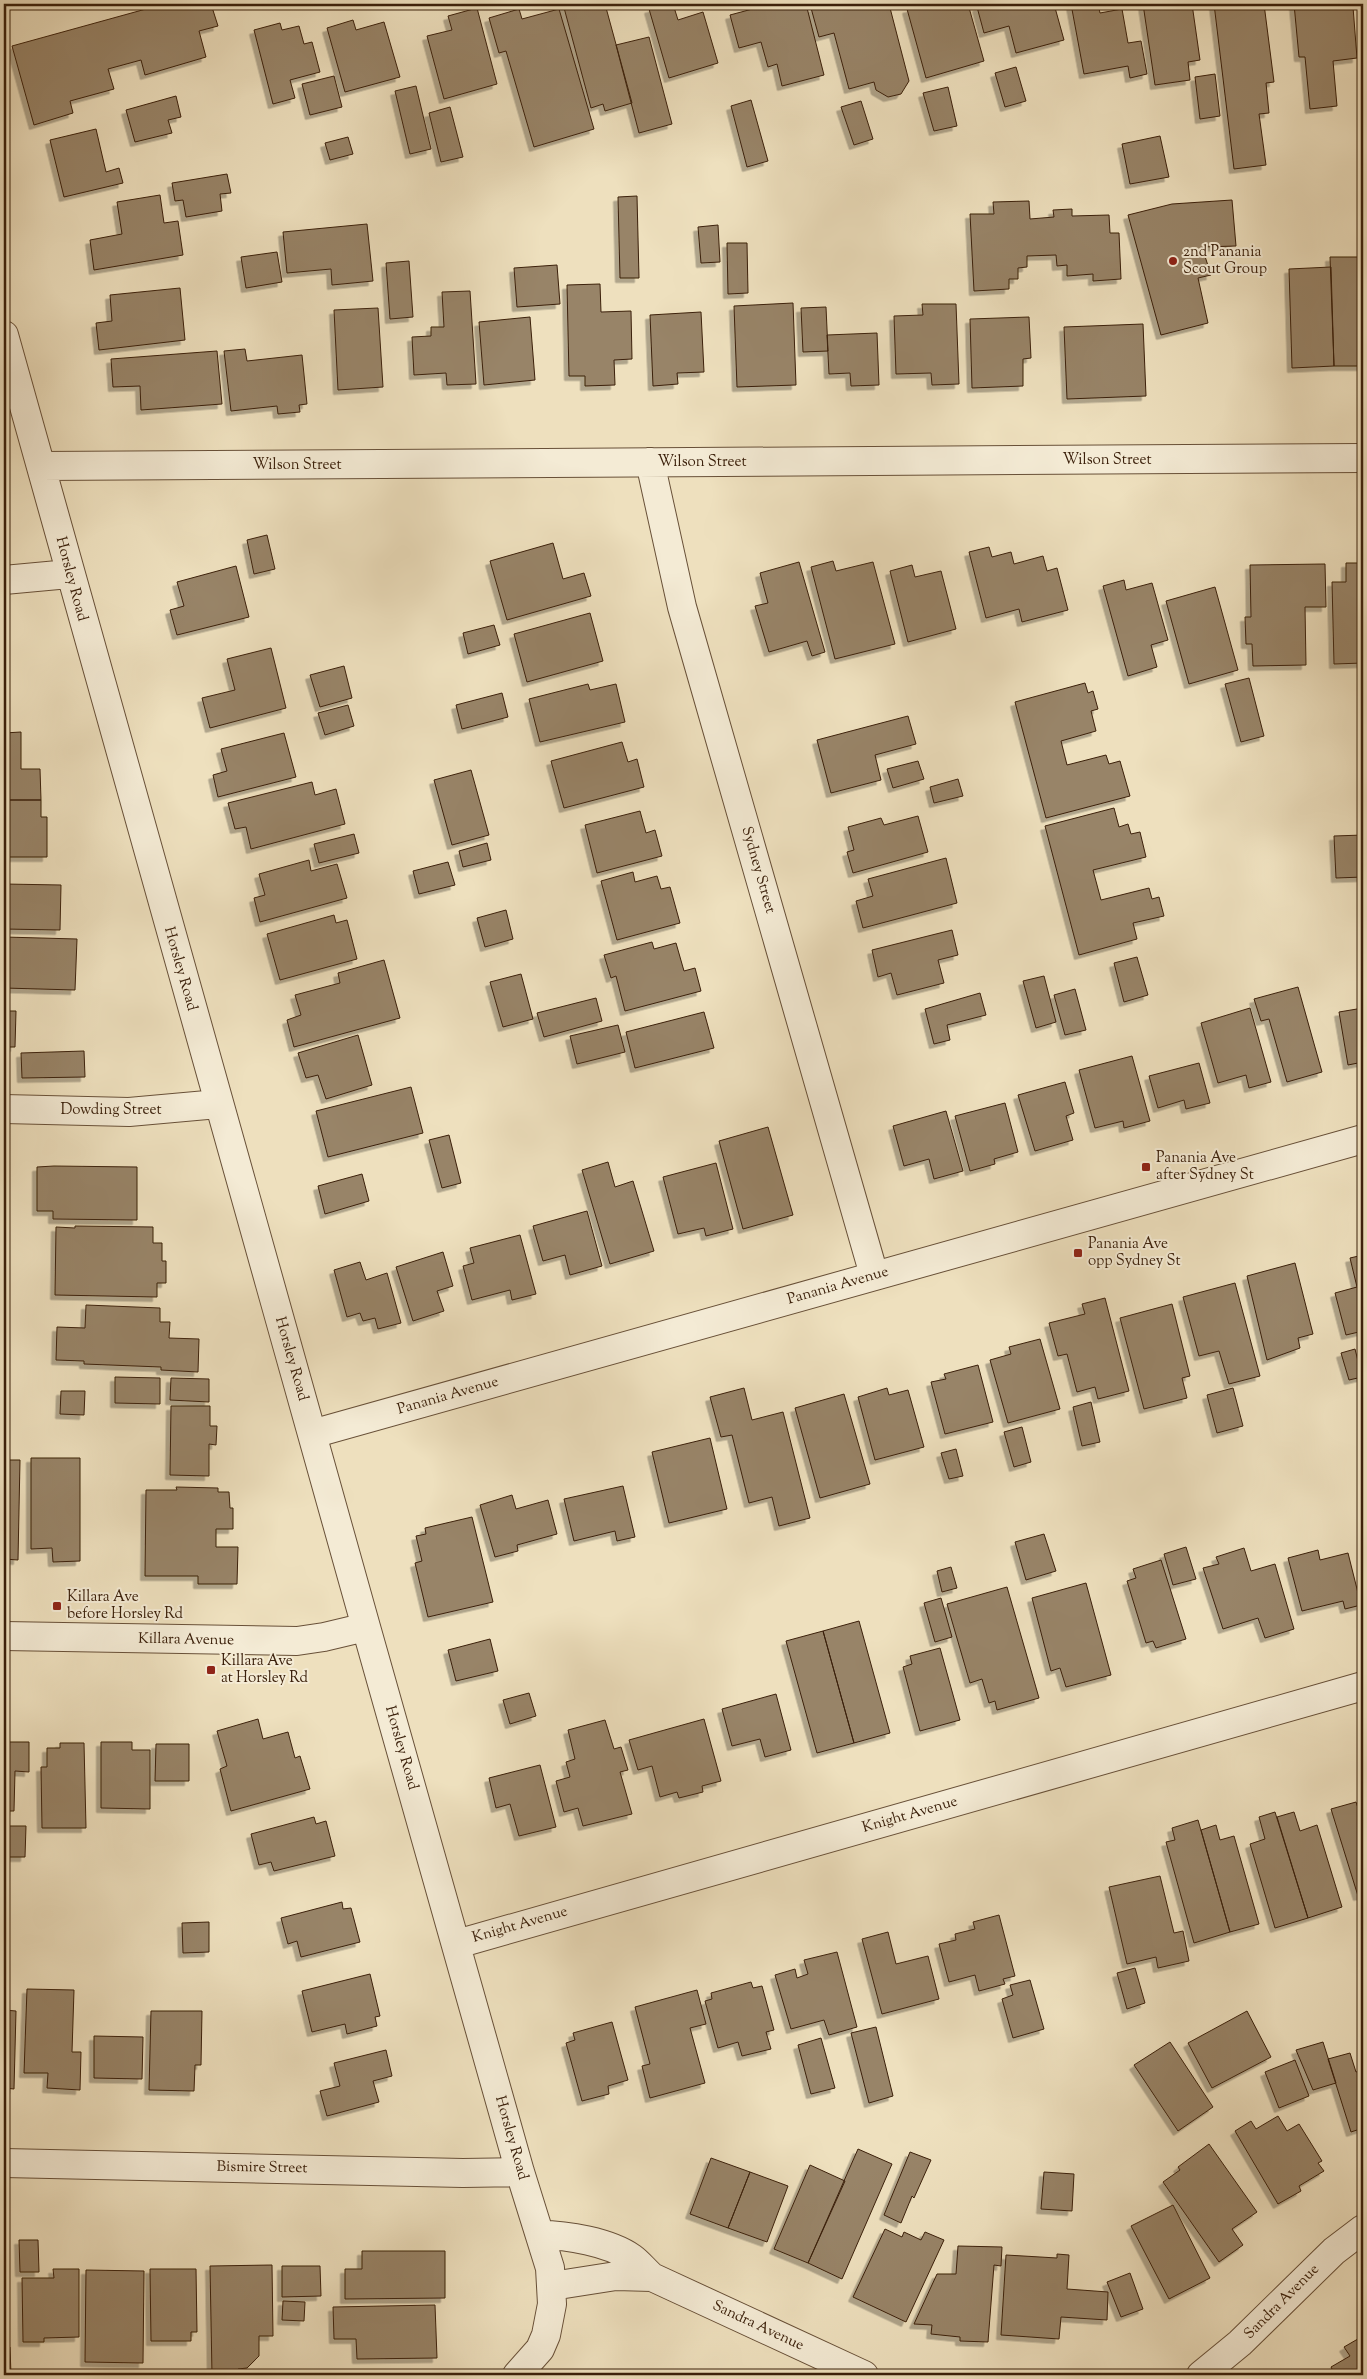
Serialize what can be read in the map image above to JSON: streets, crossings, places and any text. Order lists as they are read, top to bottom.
{
  "streets": {
    "street": [
      "Wilson Street",
      "Horsley Road",
      "Sydney Street",
      "Dowding Street",
      "Panania Avenue",
      "Killara Avenue",
      "Knight Avenue",
      "Bismire Street",
      "Sandra Avenue"
    ]
  },
  "crossings": [
    ["Wilson Street", "Horsley Road"],
    ["Wilson Street", "Sydney Street"],
    ["Horsley Road", "Dowding Street"],
    ["Horsley Road", "Panania Avenue"],
    ["Horsley Road", "Killara Avenue"],
    ["Horsley Road", "Knight Avenue"],
    ["Horsley Road", "Bismire Street"],
    ["Horsley Road", "Sandra Avenue"],
    ["Sydney Street", "Panania Avenue"]
  ],
  "places": {
    "other": ["2nd Panania Scout Group"],
    "transit": [
      "Panania Ave after Sydney St",
      "Panania Ave opp Sydney St",
      "Killara Ave before Horsley Rd",
      "Killara Ave at Horsley Rd"
    ]
  }
}
